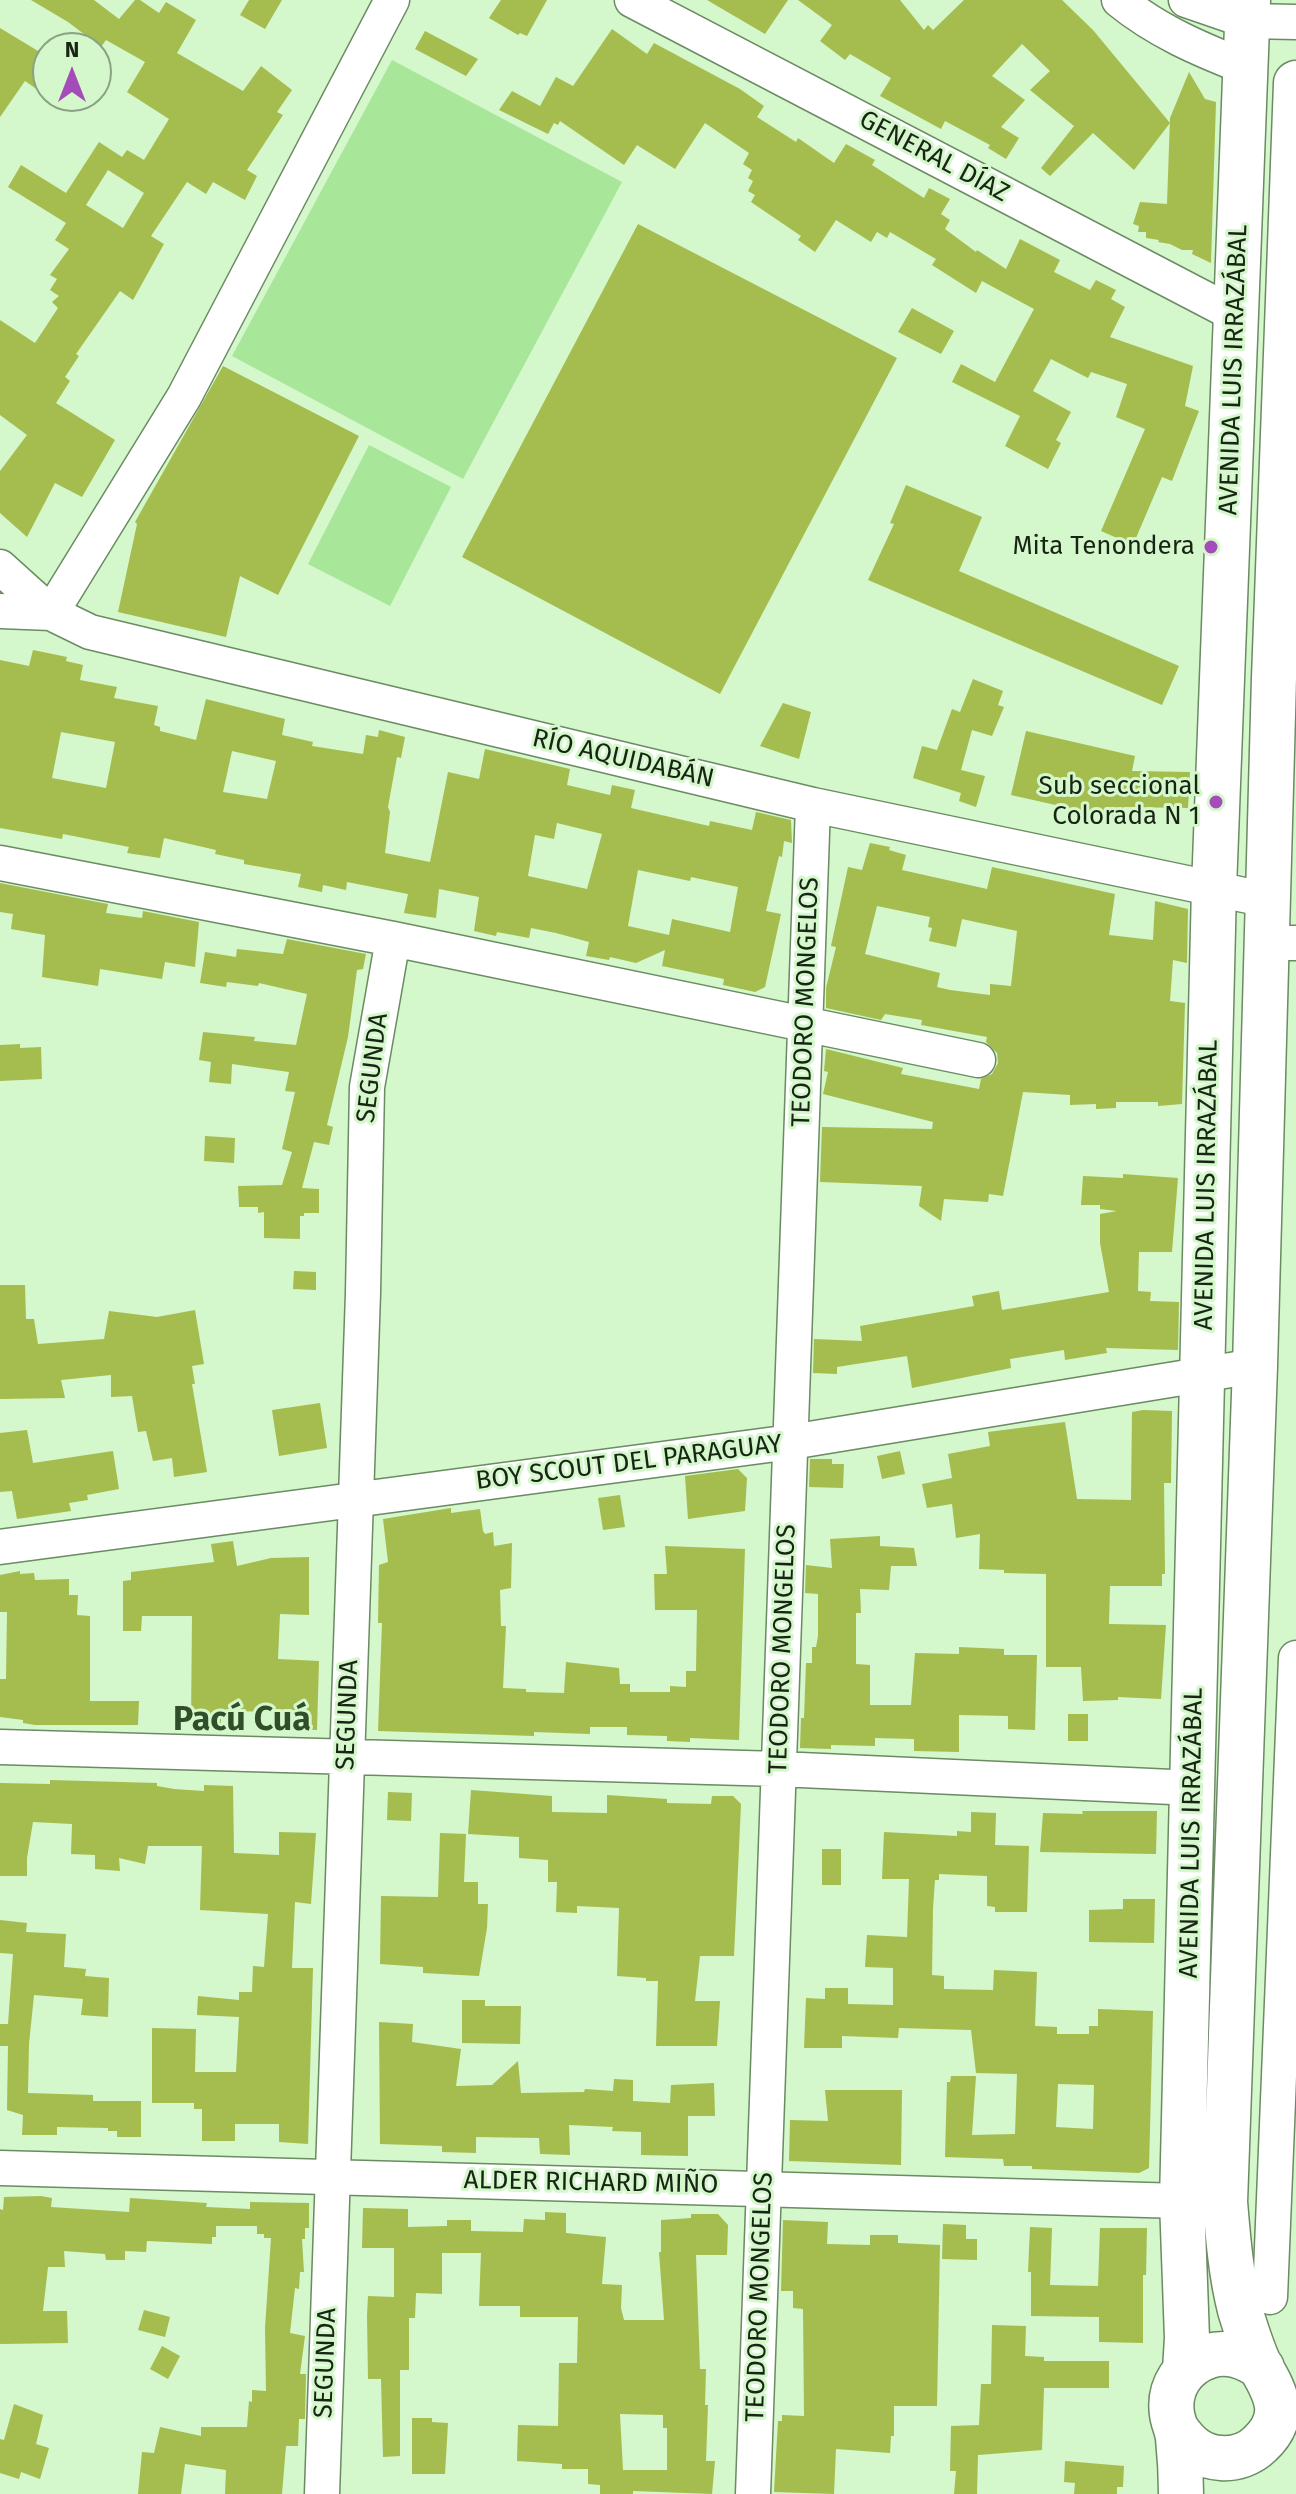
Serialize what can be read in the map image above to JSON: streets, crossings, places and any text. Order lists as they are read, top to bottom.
{
  "streets": {
    "main road": ["AVENIDA LUIS IRRAZÁBAL"],
    "street": [
      "GENERAL DÍAZ",
      "RÍO AQUIDABÁN",
      "TEODORO MONGELOS",
      "SEGUNDA",
      "BOY SCOUT DEL PARAGUAY",
      "ALDER RICHARD MIÑO"
    ]
  },
  "crossings": [
    ["GENERAL DÍAZ", "AVENIDA LUIS IRRAZÁBAL"],
    ["AVENIDA LUIS IRRAZÁBAL", "RÍO AQUIDABÁN"],
    ["AVENIDA LUIS IRRAZÁBAL", "BOY SCOUT DEL PARAGUAY"],
    ["AVENIDA LUIS IRRAZÁBAL", "ALDER RICHARD MIÑO"],
    ["RÍO AQUIDABÁN", "TEODORO MONGELOS"],
    ["TEODORO MONGELOS", "BOY SCOUT DEL PARAGUAY"],
    ["TEODORO MONGELOS", "ALDER RICHARD MIÑO"],
    ["SEGUNDA", "BOY SCOUT DEL PARAGUAY"],
    ["SEGUNDA", "ALDER RICHARD MIÑO"]
  ],
  "districts": ["Pacú Cuá"],
  "places": ["Mita Tenondera", "Sub seccional Colorada N 1"],
  "north": "top"
}
